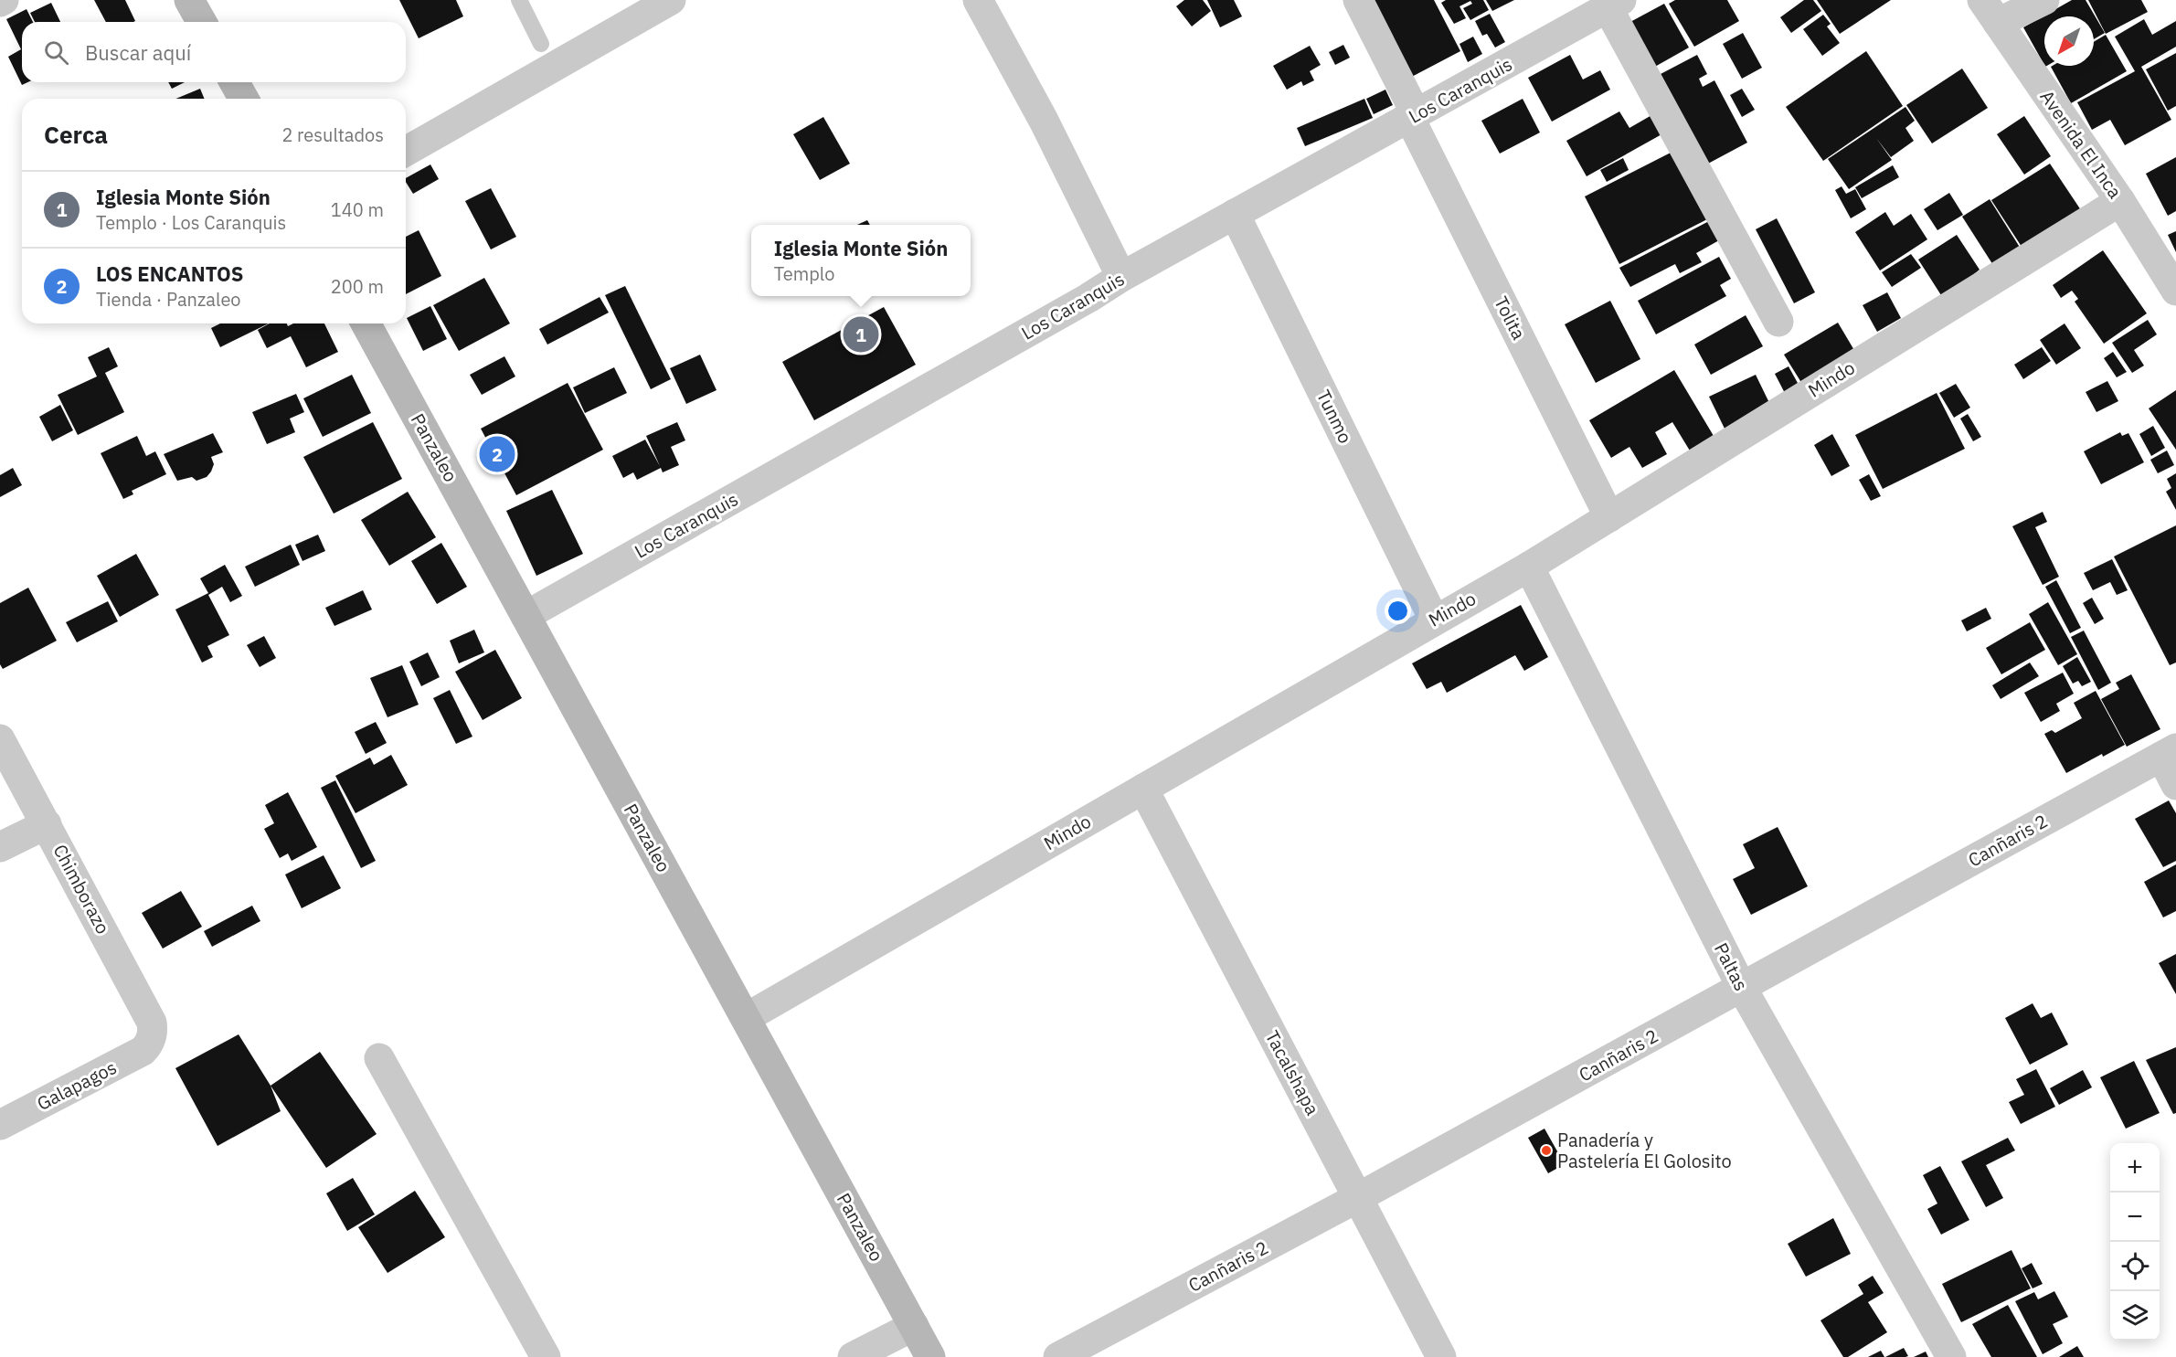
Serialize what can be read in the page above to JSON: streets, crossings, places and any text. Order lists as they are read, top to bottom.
{
  "streets": {
    "street": [
      "Los Caranquis",
      "Avenida El Inca",
      "Tolita",
      "Mindo",
      "Tunmo",
      "Panzaleo",
      "Canñaris 2",
      "Chimborazo",
      "Paltas",
      "Tacalshapa",
      "Galapagos"
    ]
  },
  "crossings": [
    ["Los Caranquis", "Tolita"],
    ["Los Caranquis", "Tunmo"],
    ["Los Caranquis", "Panzaleo"],
    ["Avenida El Inca", "Mindo"],
    ["Tolita", "Mindo"],
    ["Mindo", "Tunmo"],
    ["Mindo", "Panzaleo"],
    ["Mindo", "Paltas"],
    ["Mindo", "Tacalshapa"],
    ["Canñaris 2", "Paltas"],
    ["Canñaris 2", "Tacalshapa"],
    ["Chimborazo", "Galapagos"]
  ],
  "places": ["Panadería y Pastelería El Golosito"],
  "north": "bottom left",
  "page": {
    "search": "Buscar aquí",
    "heading": ["Cerca", "2 resultados"],
    "list": [
      {
        "mark": "1",
        "name": "Iglesia Monte Sión",
        "note": "Templo · Los Caranquis",
        "value": "140 m"
      },
      {
        "mark": "2",
        "name": "LOS ENCANTOS",
        "note": "Tienda · Panzaleo",
        "value": "200 m"
      }
    ],
    "popup": ["Iglesia Monte Sión", "Templo"],
    "pins": ["1", "2"],
    "map_buttons": ["+", "−"]
  }
}
